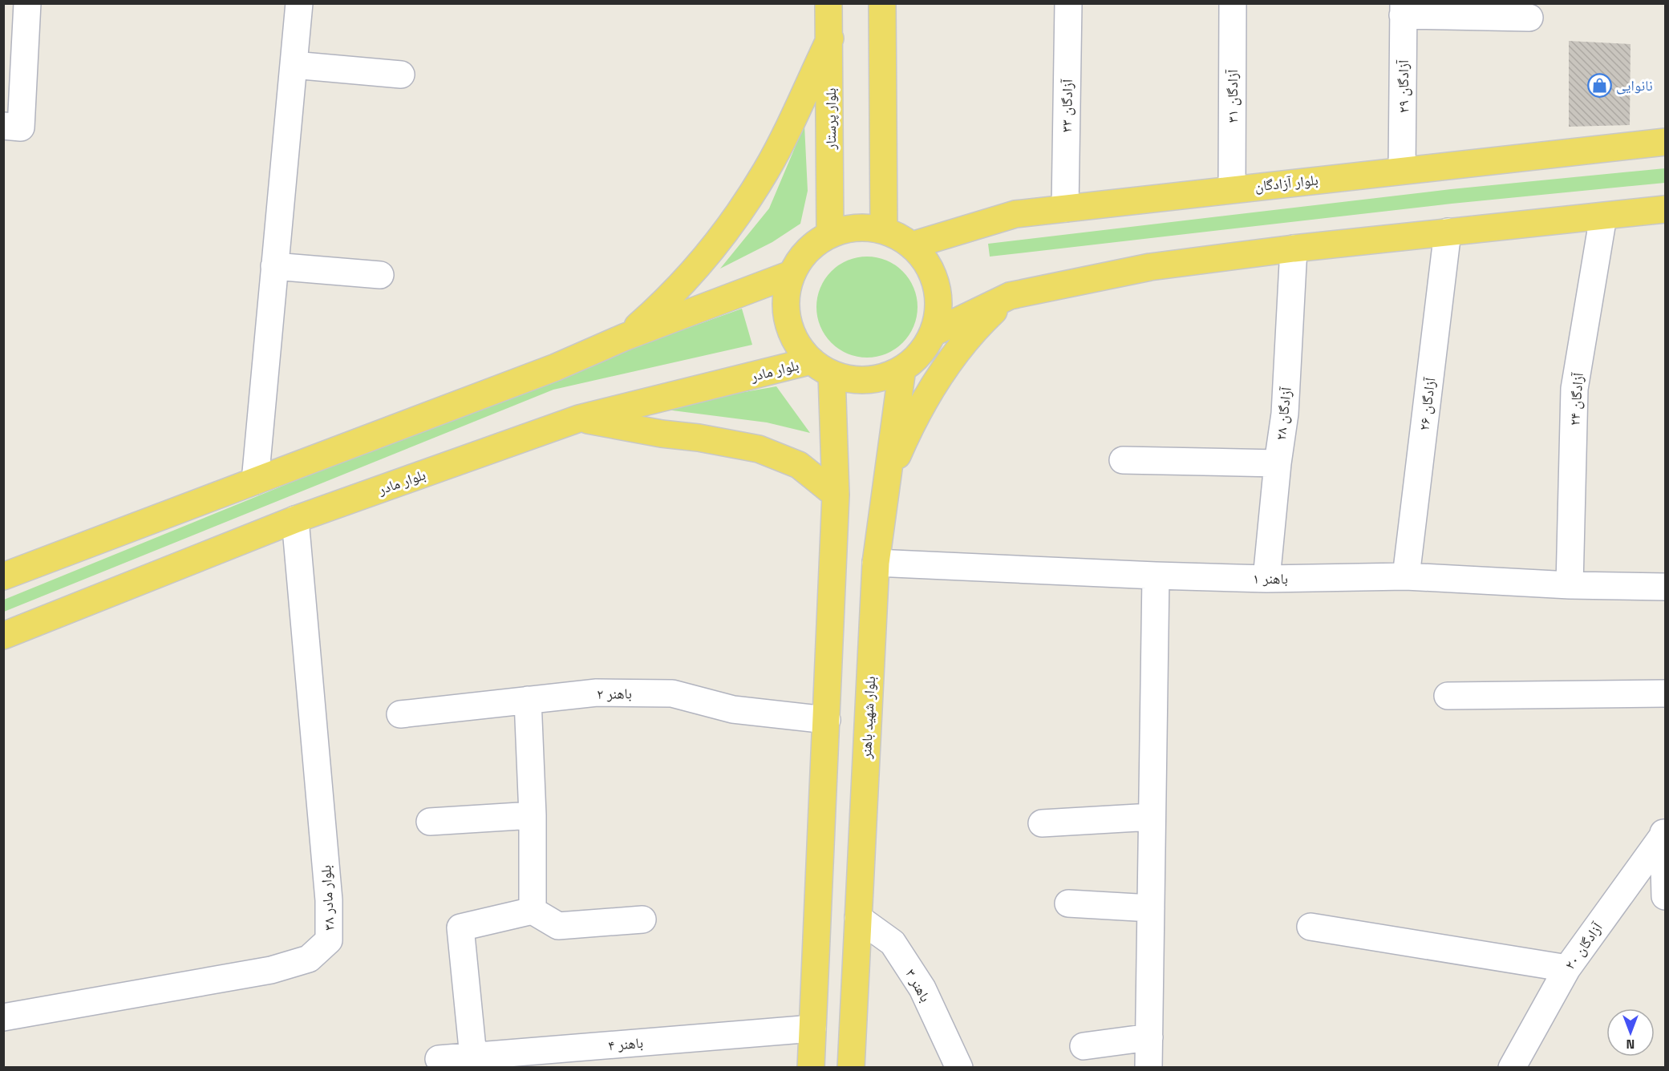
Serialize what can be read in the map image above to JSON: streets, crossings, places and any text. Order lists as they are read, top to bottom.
{
  "streets": {
    "main road": [
      "بلوار پرستار",
      "بلوار آزادگان",
      "بلوار مادر",
      "بلوار شهید باهنر"
    ],
    "street": [
      "آزادگان ۲۹",
      "آزادگان ۳۱",
      "آزادگان ۳۳",
      "آزادگان ۲۴",
      "آزادگان ۲۶",
      "آزادگان ۲۸",
      "باهنر ۱",
      "باهنر ۲",
      "بلوار مادر ۳۸",
      "آزادگان ۲۰",
      "باهنر ۳",
      "باهنر ۴"
    ]
  },
  "crossings": [
    ["آزادگان ۲۹", "بلوار آزادگان"],
    ["آزادگان ۳۱", "بلوار آزادگان"],
    ["آزادگان ۳۳", "بلوار آزادگان"],
    ["بلوار پرستار", "بلوار آزادگان"],
    ["بلوار پرستار", "بلوار مادر"],
    ["بلوار پرستار", "بلوار شهید باهنر"],
    ["بلوار آزادگان", "بلوار مادر"],
    ["بلوار آزادگان", "بلوار شهید باهنر"],
    ["بلوار مادر", "بلوار شهید باهنر"],
    ["بلوار مادر", "بلوار مادر ۳۸"],
    ["آزادگان ۲۴", "باهنر ۱"],
    ["آزادگان ۲۶", "باهنر ۱"],
    ["آزادگان ۲۸", "باهنر ۱"],
    ["باهنر ۱", "بلوار شهید باهنر"],
    ["بلوار شهید باهنر", "باهنر ۳"]
  ],
  "places": {
    "shop": ["نانوایی"]
  },
  "north": "bottom"
}
